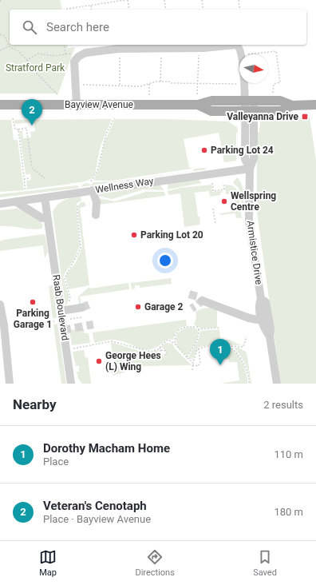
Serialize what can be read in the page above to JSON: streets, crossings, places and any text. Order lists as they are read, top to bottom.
{
  "streets": {
    "main road": ["Bayview Avenue"],
    "street": ["Wellness Way", "Armistice Drive", "Raab Boulevard"]
  },
  "crossings": [
    ["Bayview Avenue", "Armistice Drive"],
    ["Wellness Way", "Armistice Drive"],
    ["Wellness Way", "Raab Boulevard"]
  ],
  "parks": ["Stratford Park"],
  "places": {
    "transit": ["Valleyanna Drive"],
    "other": [
      "Parking Lot 24",
      "Wellspring Centre",
      "Parking Lot 20",
      "Parking Garage 1",
      "Garage 2",
      "George Hees (L) Wing"
    ]
  },
  "north": "right",
  "page": {
    "search": "Search here",
    "pins": ["2", "1"],
    "heading": ["Nearby", "2 results"],
    "list": [
      {
        "mark": "1",
        "name": "Dorothy Macham Home",
        "note": "Place",
        "value": "110 m"
      },
      {
        "mark": "2",
        "name": "Veteran's Cenotaph",
        "note": "Place · Bayview Avenue",
        "value": "180 m"
      }
    ],
    "nav": ["Map", "Directions", "Saved"]
  }
}
